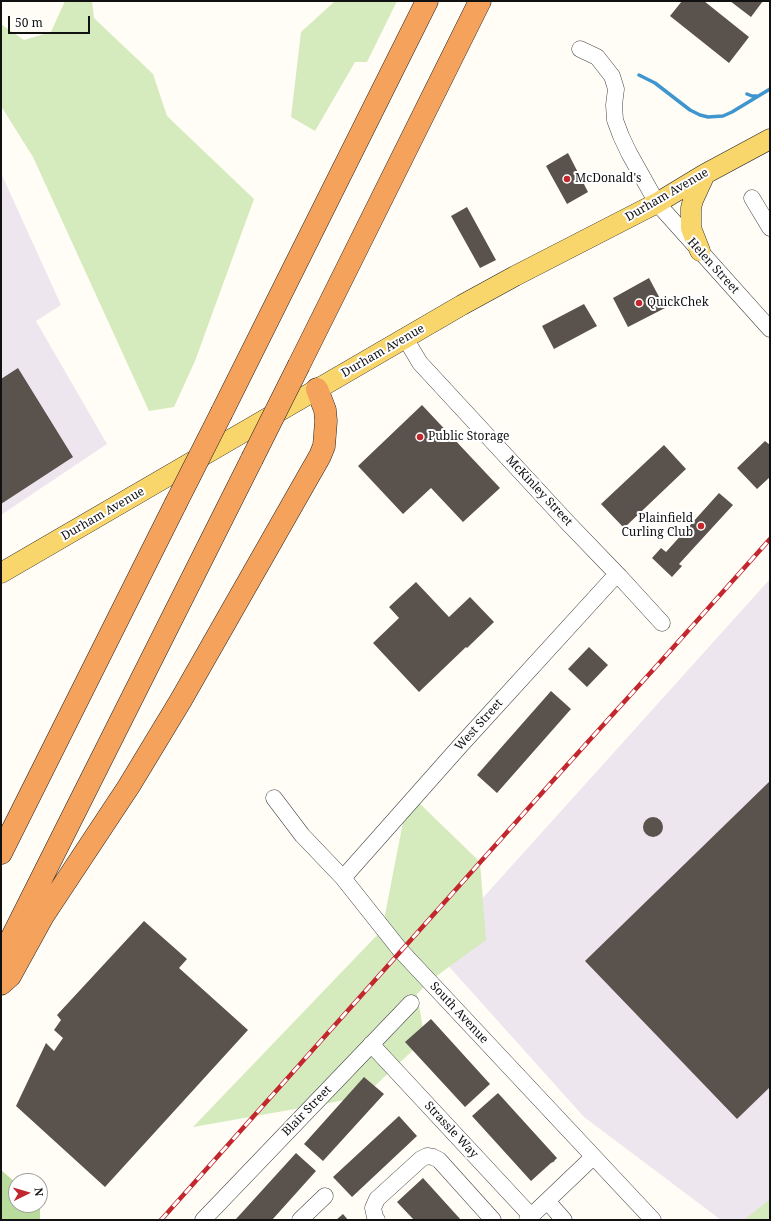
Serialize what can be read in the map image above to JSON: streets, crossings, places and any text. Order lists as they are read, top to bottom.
{
  "streets": {
    "main road": ["Durham Avenue"],
    "street": [
      "Helen Street",
      "McKinley Street",
      "West Street",
      "South Avenue",
      "Blair Street",
      "Strassle Way"
    ]
  },
  "crossings": [
    ["Durham Avenue", "Helen Street"],
    ["Durham Avenue", "McKinley Street"],
    ["McKinley Street", "West Street"],
    ["West Street", "South Avenue"],
    ["Blair Street", "Strassle Way"]
  ],
  "places": [
    "McDonald's",
    "QuickChek",
    "Public Storage",
    "Plainfield Curling Club"
  ],
  "scale_bar": "50 m",
  "north": "right"
}
